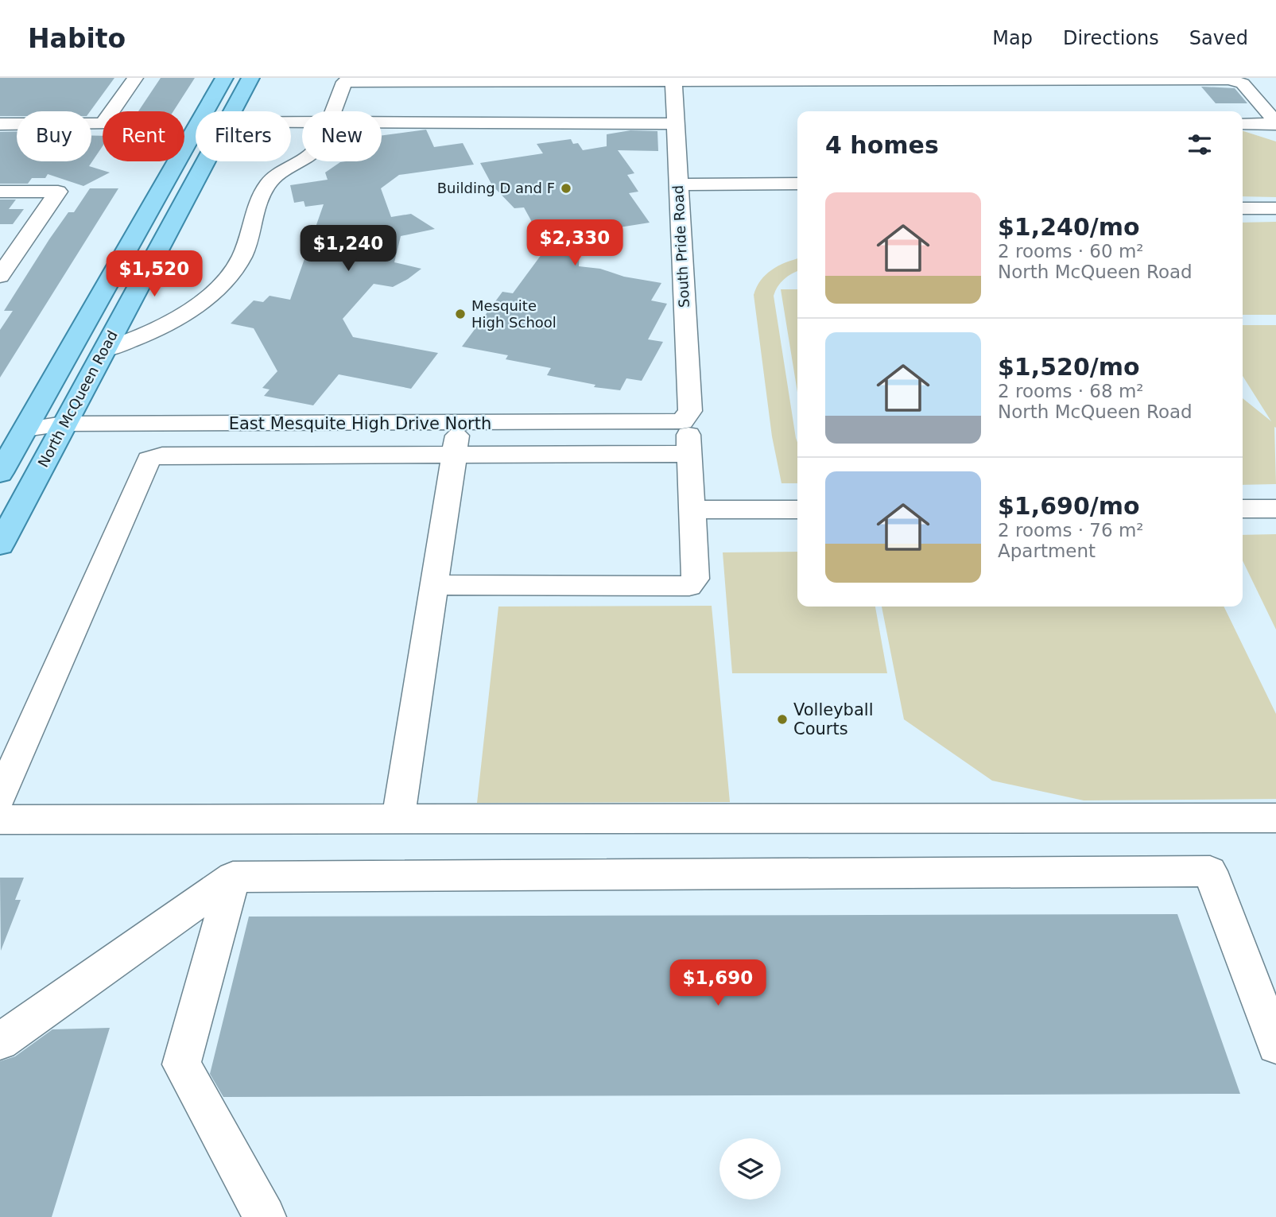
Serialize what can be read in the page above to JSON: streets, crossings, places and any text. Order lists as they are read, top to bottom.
{
  "streets": {
    "main road": ["North McQueen Road"],
    "street": ["South Pride Road", "East Mesquite High Drive North"]
  },
  "crossings": [
    ["South Pride Road", "East Mesquite High Drive North"],
    ["North McQueen Road", "East Mesquite High Drive North"]
  ],
  "places": ["Building D and F", "Mesquite High School", "Volleyball Courts"],
  "page": {
    "header": "Habito",
    "nav": ["Map", "Directions", "Saved"],
    "chip": [
      "Buy",
      "Rent",
      "Filters",
      "New"
    ],
    "heading": "4 homes",
    "list": [
      {
        "name": "$1,240/mo",
        "note": "2 rooms · 60 m² · North McQueen Road"
      },
      {
        "name": "$1,520/mo",
        "note": "2 rooms · 68 m² · North McQueen Road"
      },
      {
        "name": "$1,690/mo",
        "note": "2 rooms · 76 m² · Apartment"
      }
    ],
    "price": [
      "$2,330",
      "$1,240",
      "$1,520",
      "$1,690"
    ]
  }
}
